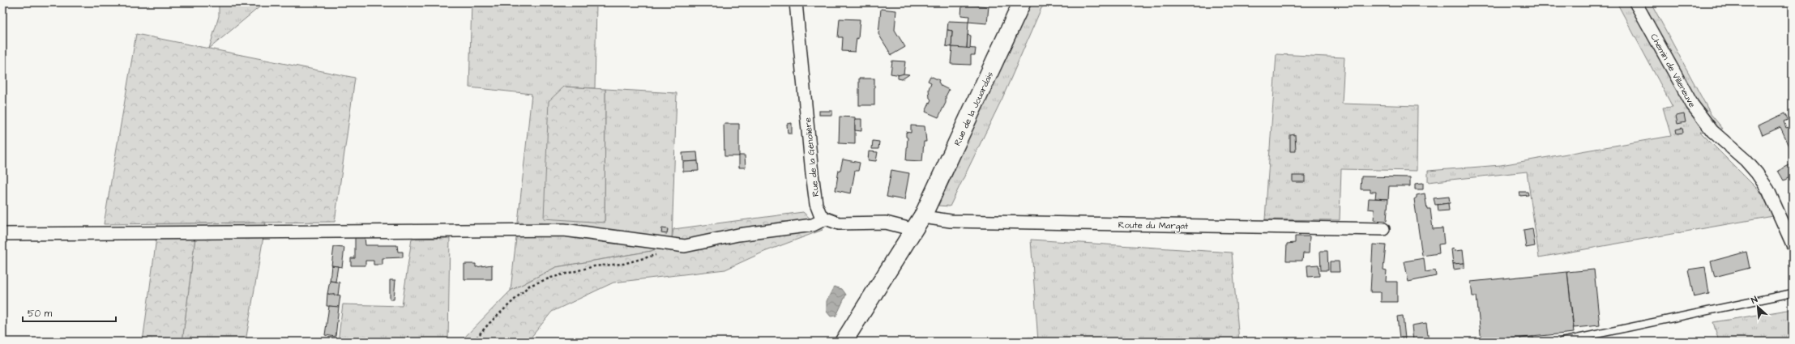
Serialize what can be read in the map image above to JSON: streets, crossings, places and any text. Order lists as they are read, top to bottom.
{
  "streets": {
    "main road": ["Rue de la Jouardais"],
    "street": ["Chemin de Villeneuve", "Rue de la Génolière", "Route du Margat"]
  },
  "crossings": [
    ["Rue de la Jouardais", "Route du Margat"]
  ],
  "scale_bar": "50 m",
  "north": "top left"
}
